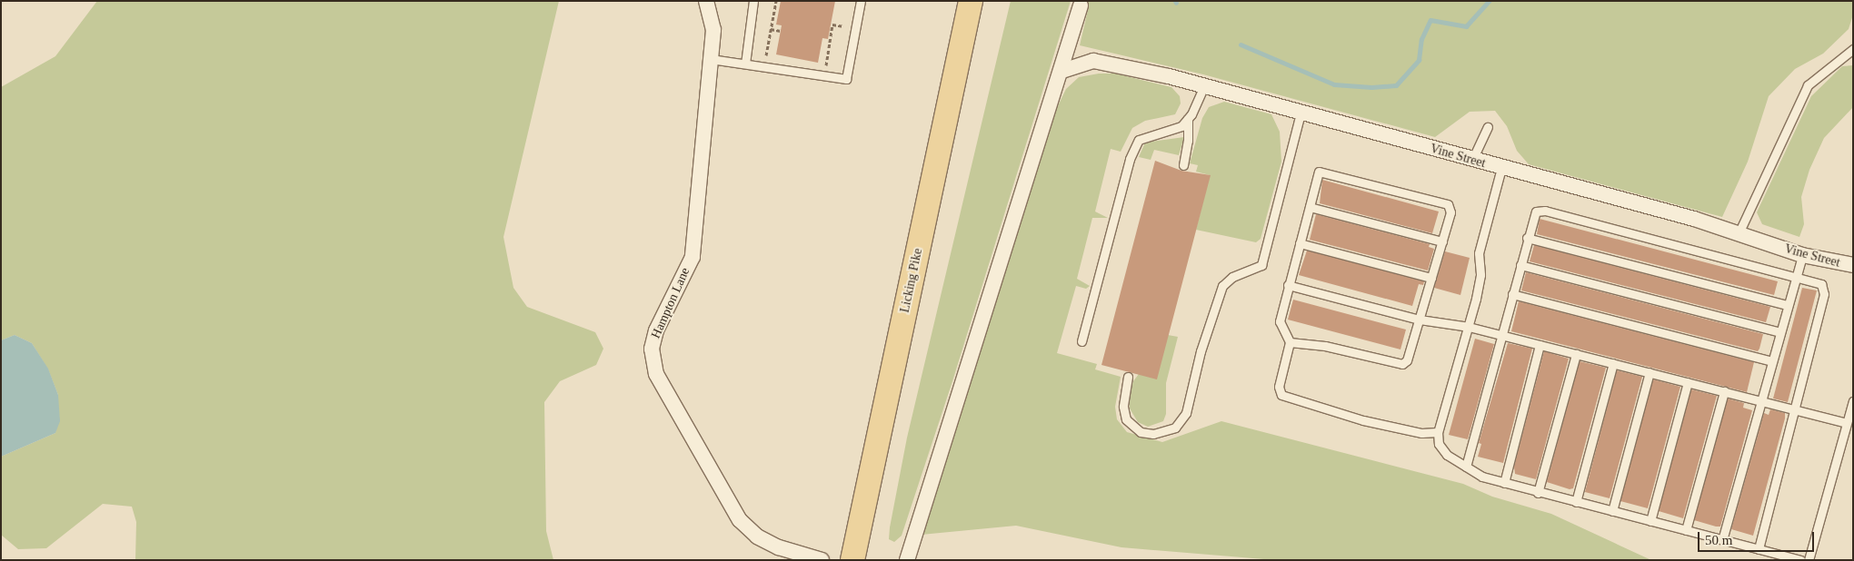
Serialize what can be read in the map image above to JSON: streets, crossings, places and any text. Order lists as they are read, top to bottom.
{
  "streets": {
    "main road": ["Licking Pike"],
    "street": ["Vine Street", "Hampton Lane"]
  },
  "scale_bar": "50 m"
}
